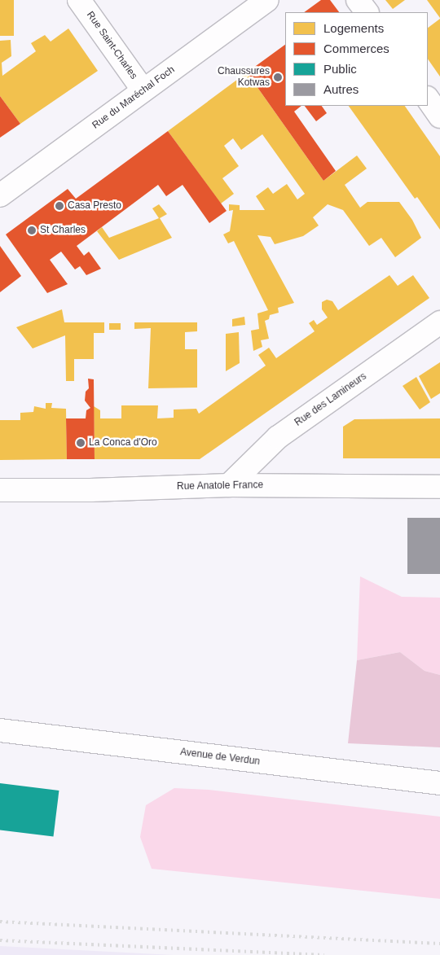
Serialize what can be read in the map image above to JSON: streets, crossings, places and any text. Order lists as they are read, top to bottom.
{
  "streets": {
    "street": [
      "Rue Saint-Charles",
      "Rue du Maréchal Foch",
      "Rue des Lamineurs",
      "Rue Anatole France",
      "Avenue de Verdun"
    ]
  },
  "crossings": [
    ["Rue Saint-Charles", "Rue du Maréchal Foch"],
    ["Rue des Lamineurs", "Rue Anatole France"]
  ],
  "places": [
    "Chaussures Kotwas",
    "Casa Presto",
    "St Charles",
    "La Conca d'Oro"
  ],
  "legend": [
    "Logements",
    "Commerces",
    "Public",
    "Autres"
  ]
}
